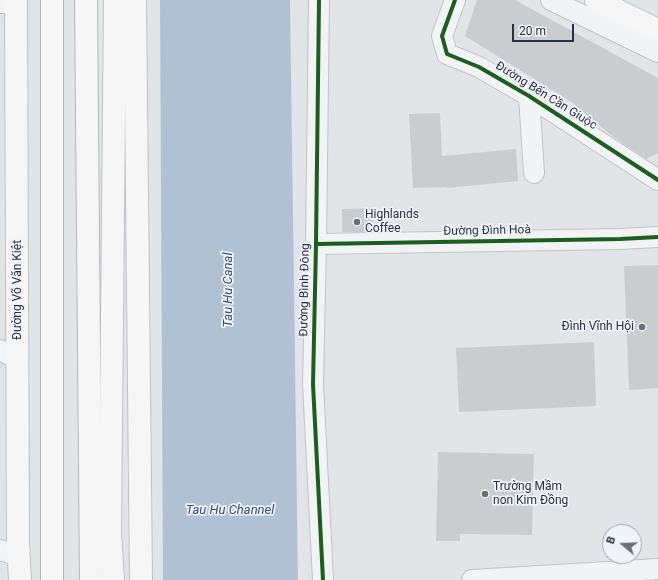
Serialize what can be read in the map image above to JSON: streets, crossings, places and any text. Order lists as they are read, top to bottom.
{
  "streets": {
    "main road": ["Đường Võ Văn Kiệt"],
    "street": ["Đường Bến Cần Giuộc", "Đường Đình Hoà", "Đường Bình Đông"]
  },
  "crossings": [
    ["Đường Đình Hoà", "Đường Bình Đông"]
  ],
  "water": ["Tau Hu Canal", "Tau Hu Channel"],
  "places": ["Highlands Coffee", "Đình Vĩnh Hội", "Trường Mầm non Kim Đồng"],
  "scale_bar": "20 m",
  "north": "left"
}
